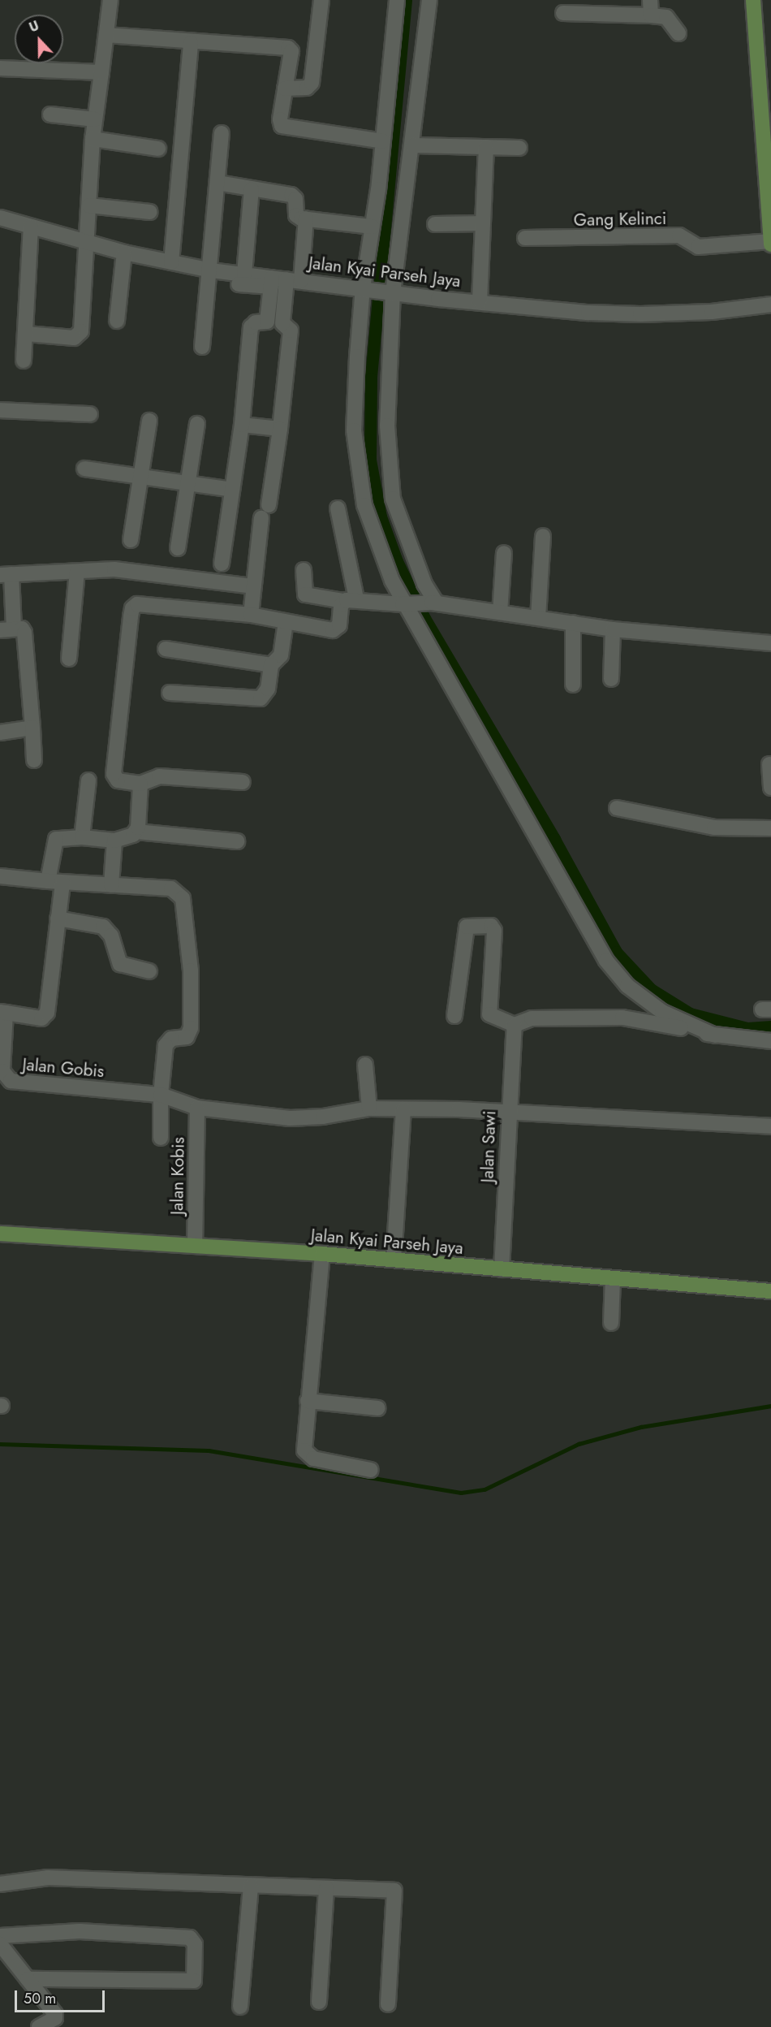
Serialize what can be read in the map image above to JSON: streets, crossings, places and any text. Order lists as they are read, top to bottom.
{
  "streets": {
    "main road": ["Jalan Kyai Parseh Jaya"],
    "street": [
      "Gang Kelinci",
      "Jalan Gobis",
      "Jalan Sawi",
      "Jalan Kobis"
    ]
  },
  "crossings": [
    ["Jalan Kyai Parseh Jaya", "Jalan Sawi"],
    ["Jalan Kyai Parseh Jaya", "Jalan Kobis"],
    ["Jalan Gobis", "Jalan Sawi"],
    ["Jalan Gobis", "Jalan Kobis"]
  ],
  "scale_bar": "50 m",
  "north": "top"
}
